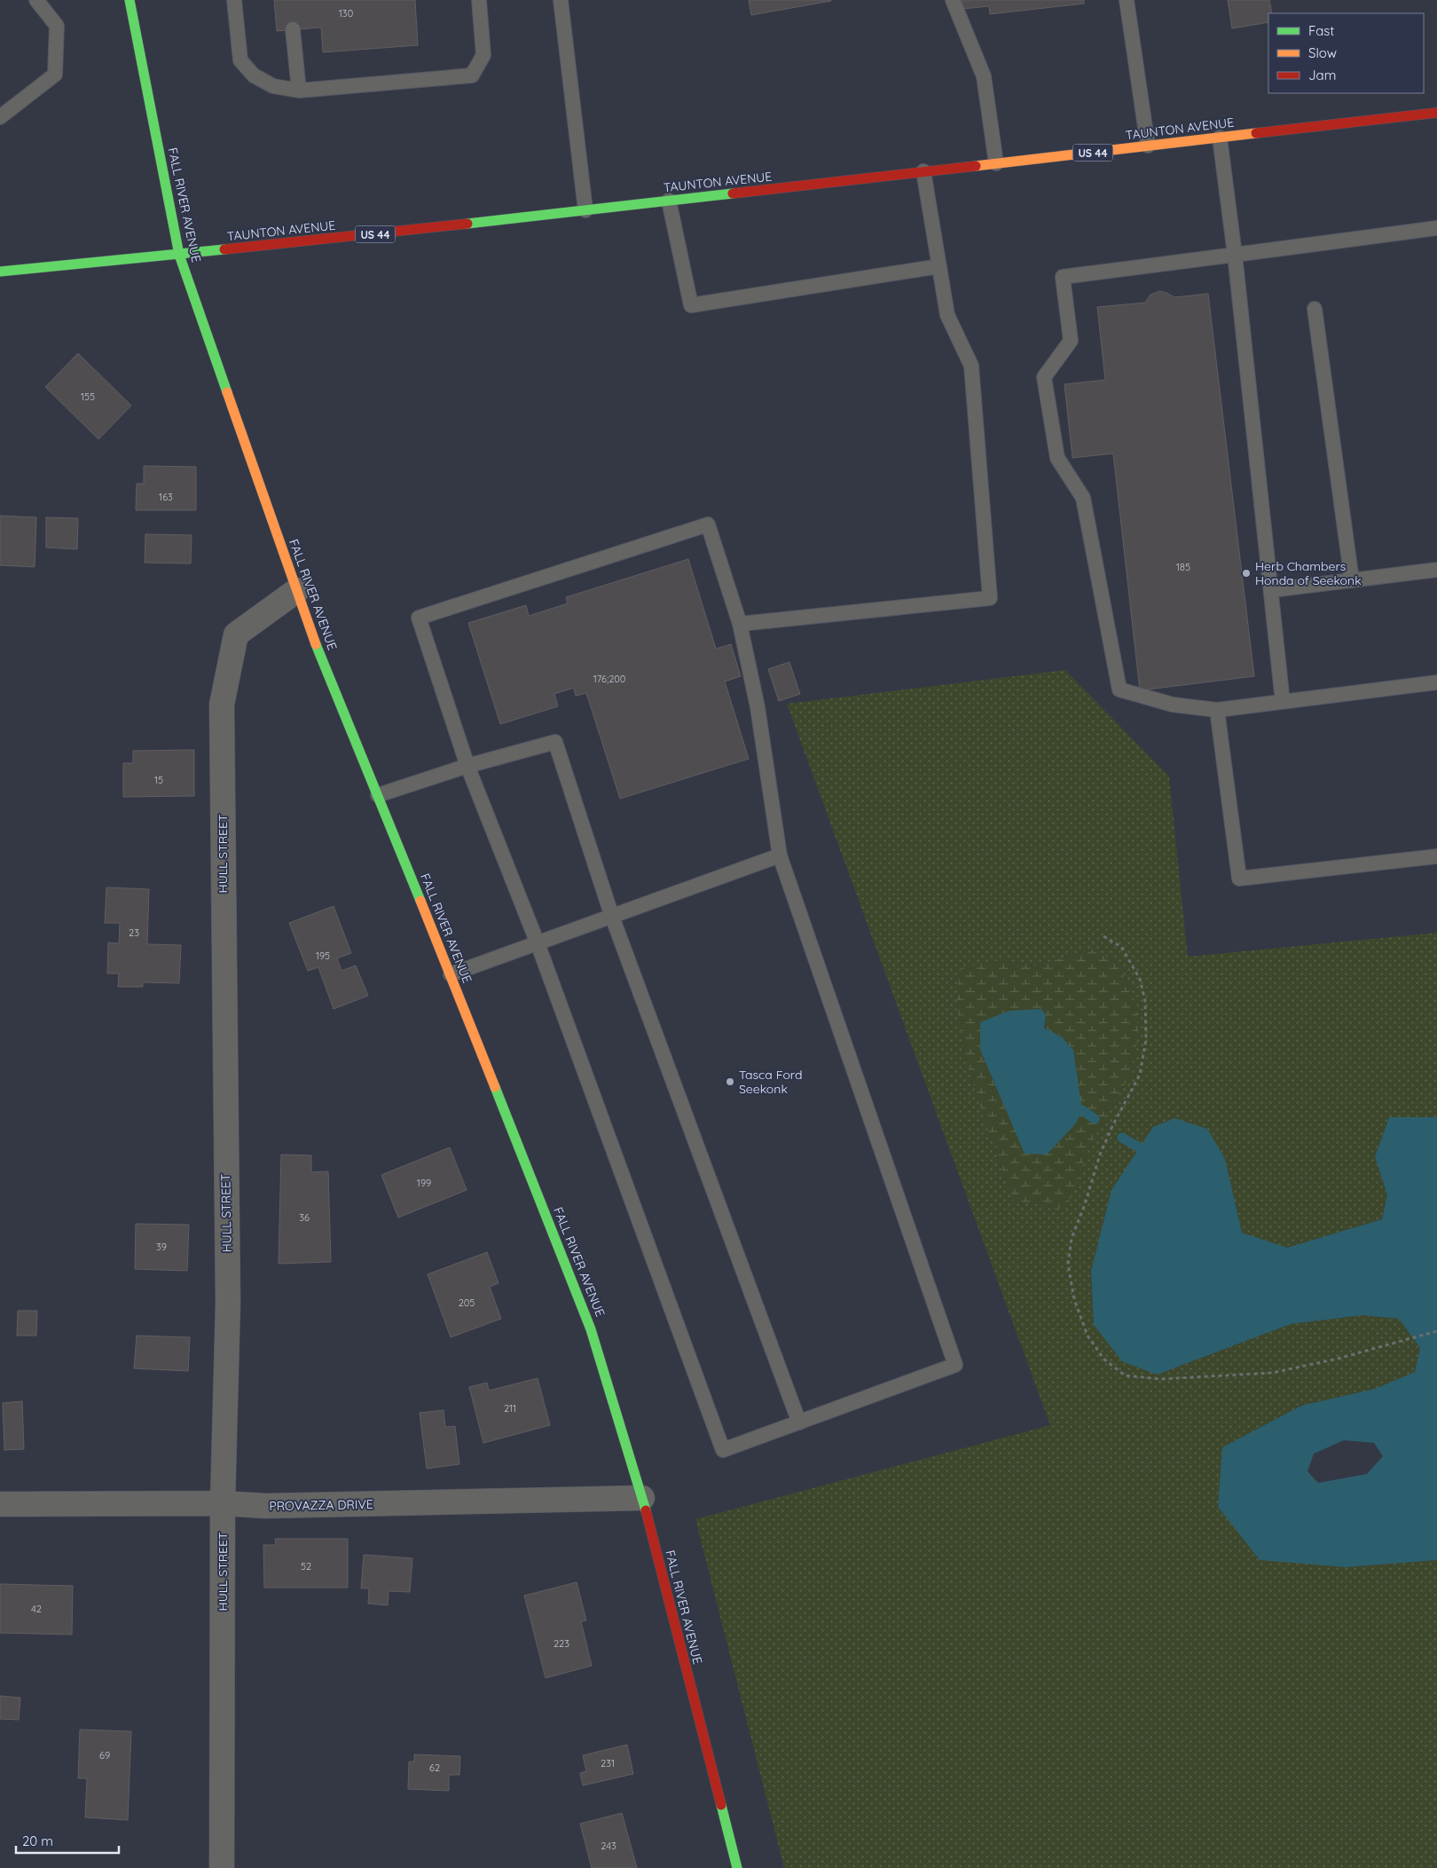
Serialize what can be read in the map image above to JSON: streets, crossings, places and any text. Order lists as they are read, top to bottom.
{
  "streets": {
    "main road": ["TAUNTON AVENUE", "US 44", "FALL RIVER AVENUE"],
    "street": ["HULL STREET", "PROVAZZA DRIVE"]
  },
  "crossings": [
    ["TAUNTON AVENUE", "FALL RIVER AVENUE"],
    ["FALL RIVER AVENUE", "HULL STREET"],
    ["FALL RIVER AVENUE", "PROVAZZA DRIVE"],
    ["HULL STREET", "PROVAZZA DRIVE"]
  ],
  "places": ["Herb Chambers Honda of Seekonk", "Tasca Ford Seekonk"],
  "house_numbers": [
    "130",
    "155",
    "163",
    "185",
    "176;200",
    "15",
    "23",
    "195",
    "199",
    "36",
    "39",
    "205",
    "211",
    "52",
    "42",
    "223",
    "69",
    "231",
    "62",
    "243"
  ],
  "legend": ["Fast", "Slow", "Jam"],
  "scale_bar": "20 m"
}
